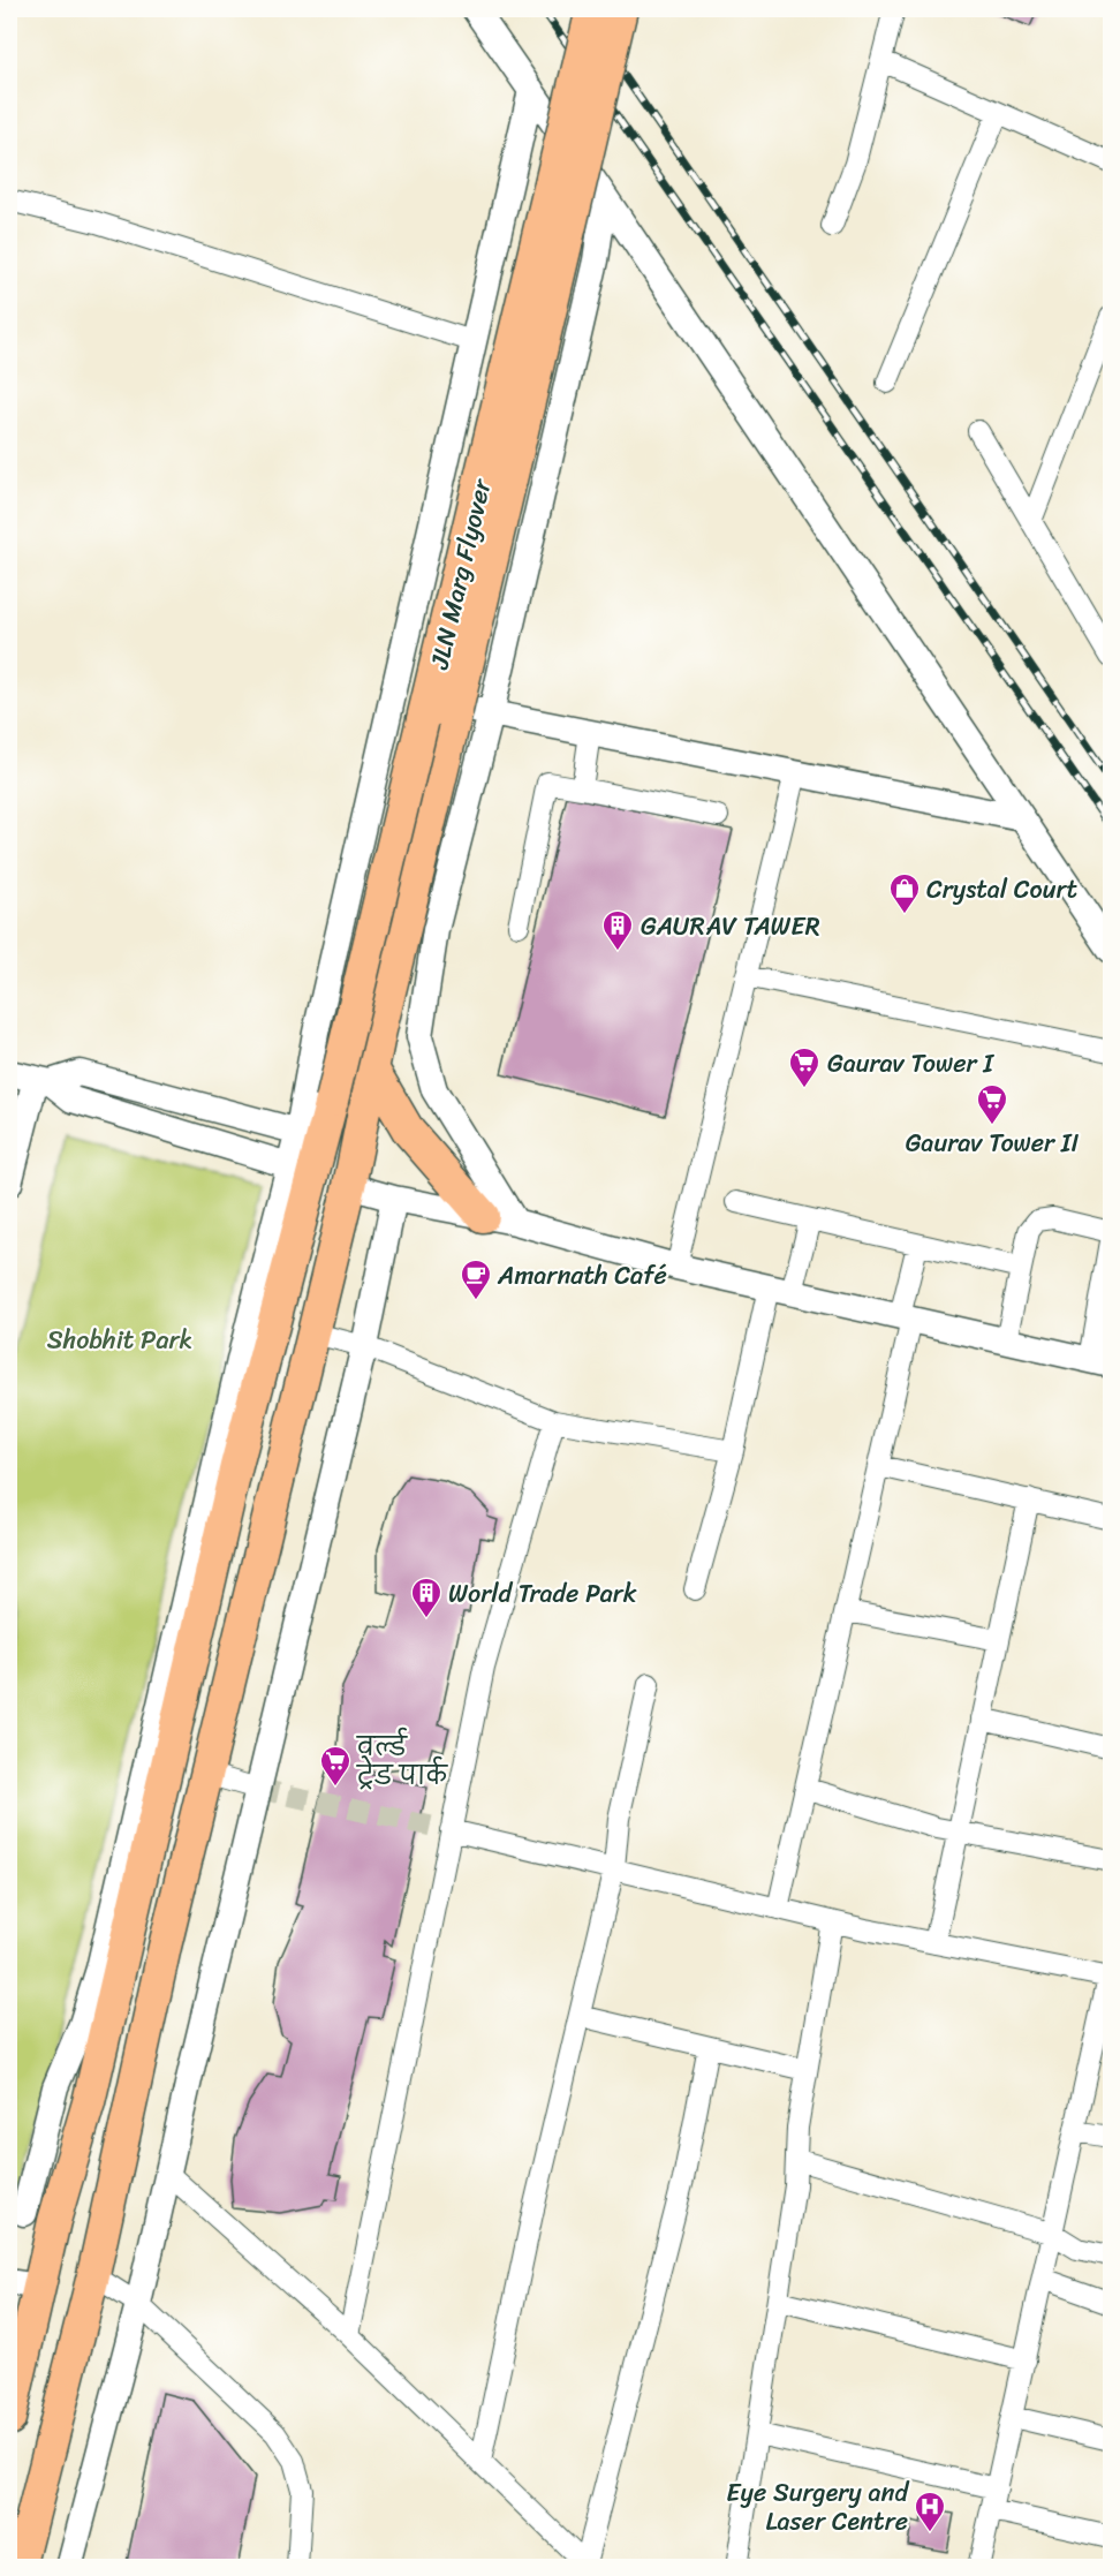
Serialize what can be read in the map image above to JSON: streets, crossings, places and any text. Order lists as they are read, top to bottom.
{
  "streets": {
    "main road": ["JLN Marg Flyover"]
  },
  "parks": ["Shobhit Park"],
  "places": {
    "shop": ["Crystal Court"],
    "building": ["GAURAV TAWER", "World Trade Park"],
    "supermarket": ["Gaurav Tower I", "Gaurav Tower II", "वर्ल्ड ट्रेड पार्क"],
    "cafe": ["Amarnath Café"],
    "hospital": ["Eye Surgery and Laser Centre"]
  }
}
